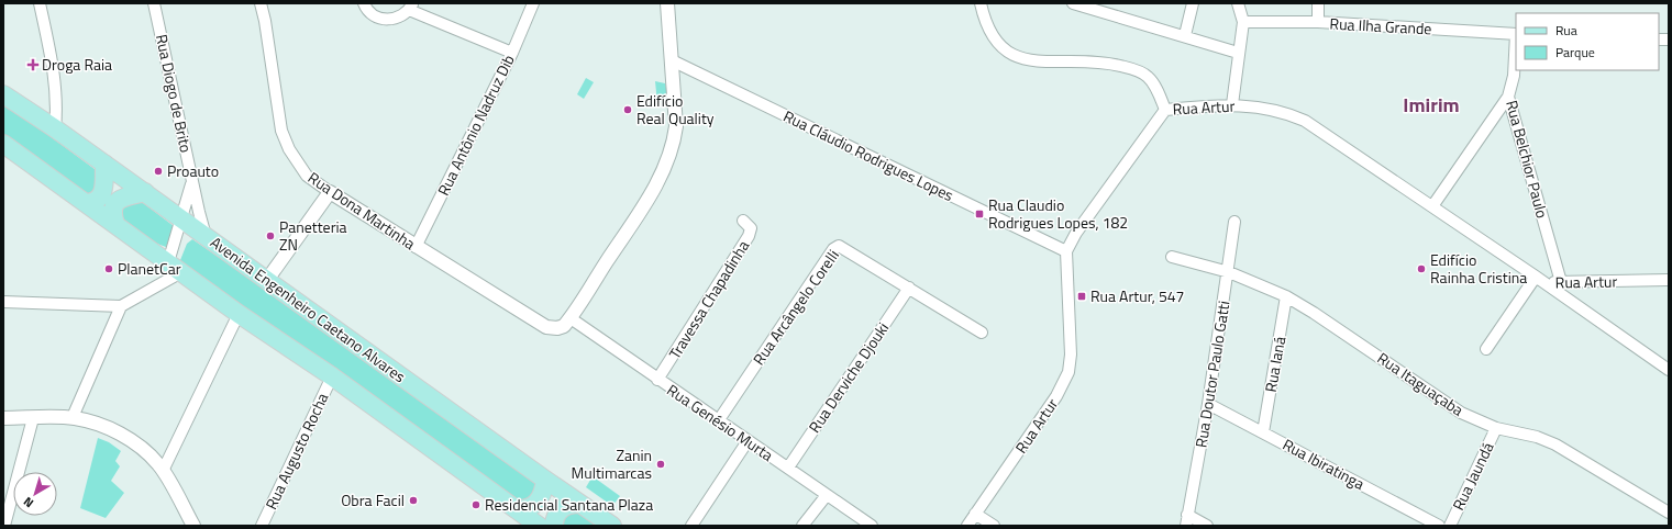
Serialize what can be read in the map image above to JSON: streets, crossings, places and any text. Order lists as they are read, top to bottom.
{
  "streets": {
    "main road": ["Avenida Engenheiro Caetano Alvares"],
    "street": [
      "Rua Ilha Grande",
      "Rua Diogo de Brito",
      "Rua Artur",
      "Rua Antônio Nadruz Dib",
      "Rua Cláudio Rodrigues Lopes",
      "Rua Belchior Paulo",
      "Rua Dona Martinha",
      "Travessa Chapadinha",
      "Rua Arcângelo Corelli",
      "Rua Ianá",
      "Rua Doutor Paulo Gatti",
      "Rua Derviche Djouki",
      "Rua Itaguaçaba",
      "Rua Genésio Murta",
      "Rua Augusto Rocha",
      "Rua Ibiratinga",
      "Rua Jaundá"
    ]
  },
  "crossings": [
    ["Rua Ilha Grande", "Rua Belchior Paulo"],
    ["Rua Diogo de Brito", "Avenida Engenheiro Caetano Alvares"],
    ["Rua Artur", "Rua Cláudio Rodrigues Lopes"],
    ["Rua Artur", "Rua Belchior Paulo"],
    ["Rua Antônio Nadruz Dib", "Rua Dona Martinha"],
    ["Rua Dona Martinha", "Rua Genésio Murta"],
    ["Travessa Chapadinha", "Rua Genésio Murta"],
    ["Rua Arcângelo Corelli", "Rua Derviche Djouki"],
    ["Rua Arcângelo Corelli", "Rua Genésio Murta"],
    ["Rua Ianá", "Rua Itaguaçaba"],
    ["Rua Ianá", "Rua Ibiratinga"],
    ["Rua Doutor Paulo Gatti", "Rua Itaguaçaba"],
    ["Rua Doutor Paulo Gatti", "Rua Ibiratinga"],
    ["Rua Derviche Djouki", "Rua Genésio Murta"],
    ["Rua Itaguaçaba", "Rua Jaundá"]
  ],
  "districts": ["Imirim"],
  "places": {
    "health": ["Droga Raia"],
    "other": [
      "Edifício Real Quality",
      "Proauto",
      "Panetteria ZN",
      "PlanetCar",
      "Edifício Rainha Cristina",
      "Zanin Multimarcas",
      "Obra Facil",
      "Residencial Santana Plaza"
    ],
    "transit": ["Rua Claudio Rodrigues Lopes, 182", "Rua Artur, 547"]
  },
  "legend": ["Rua", "Parque"],
  "north": "bottom left"
}
